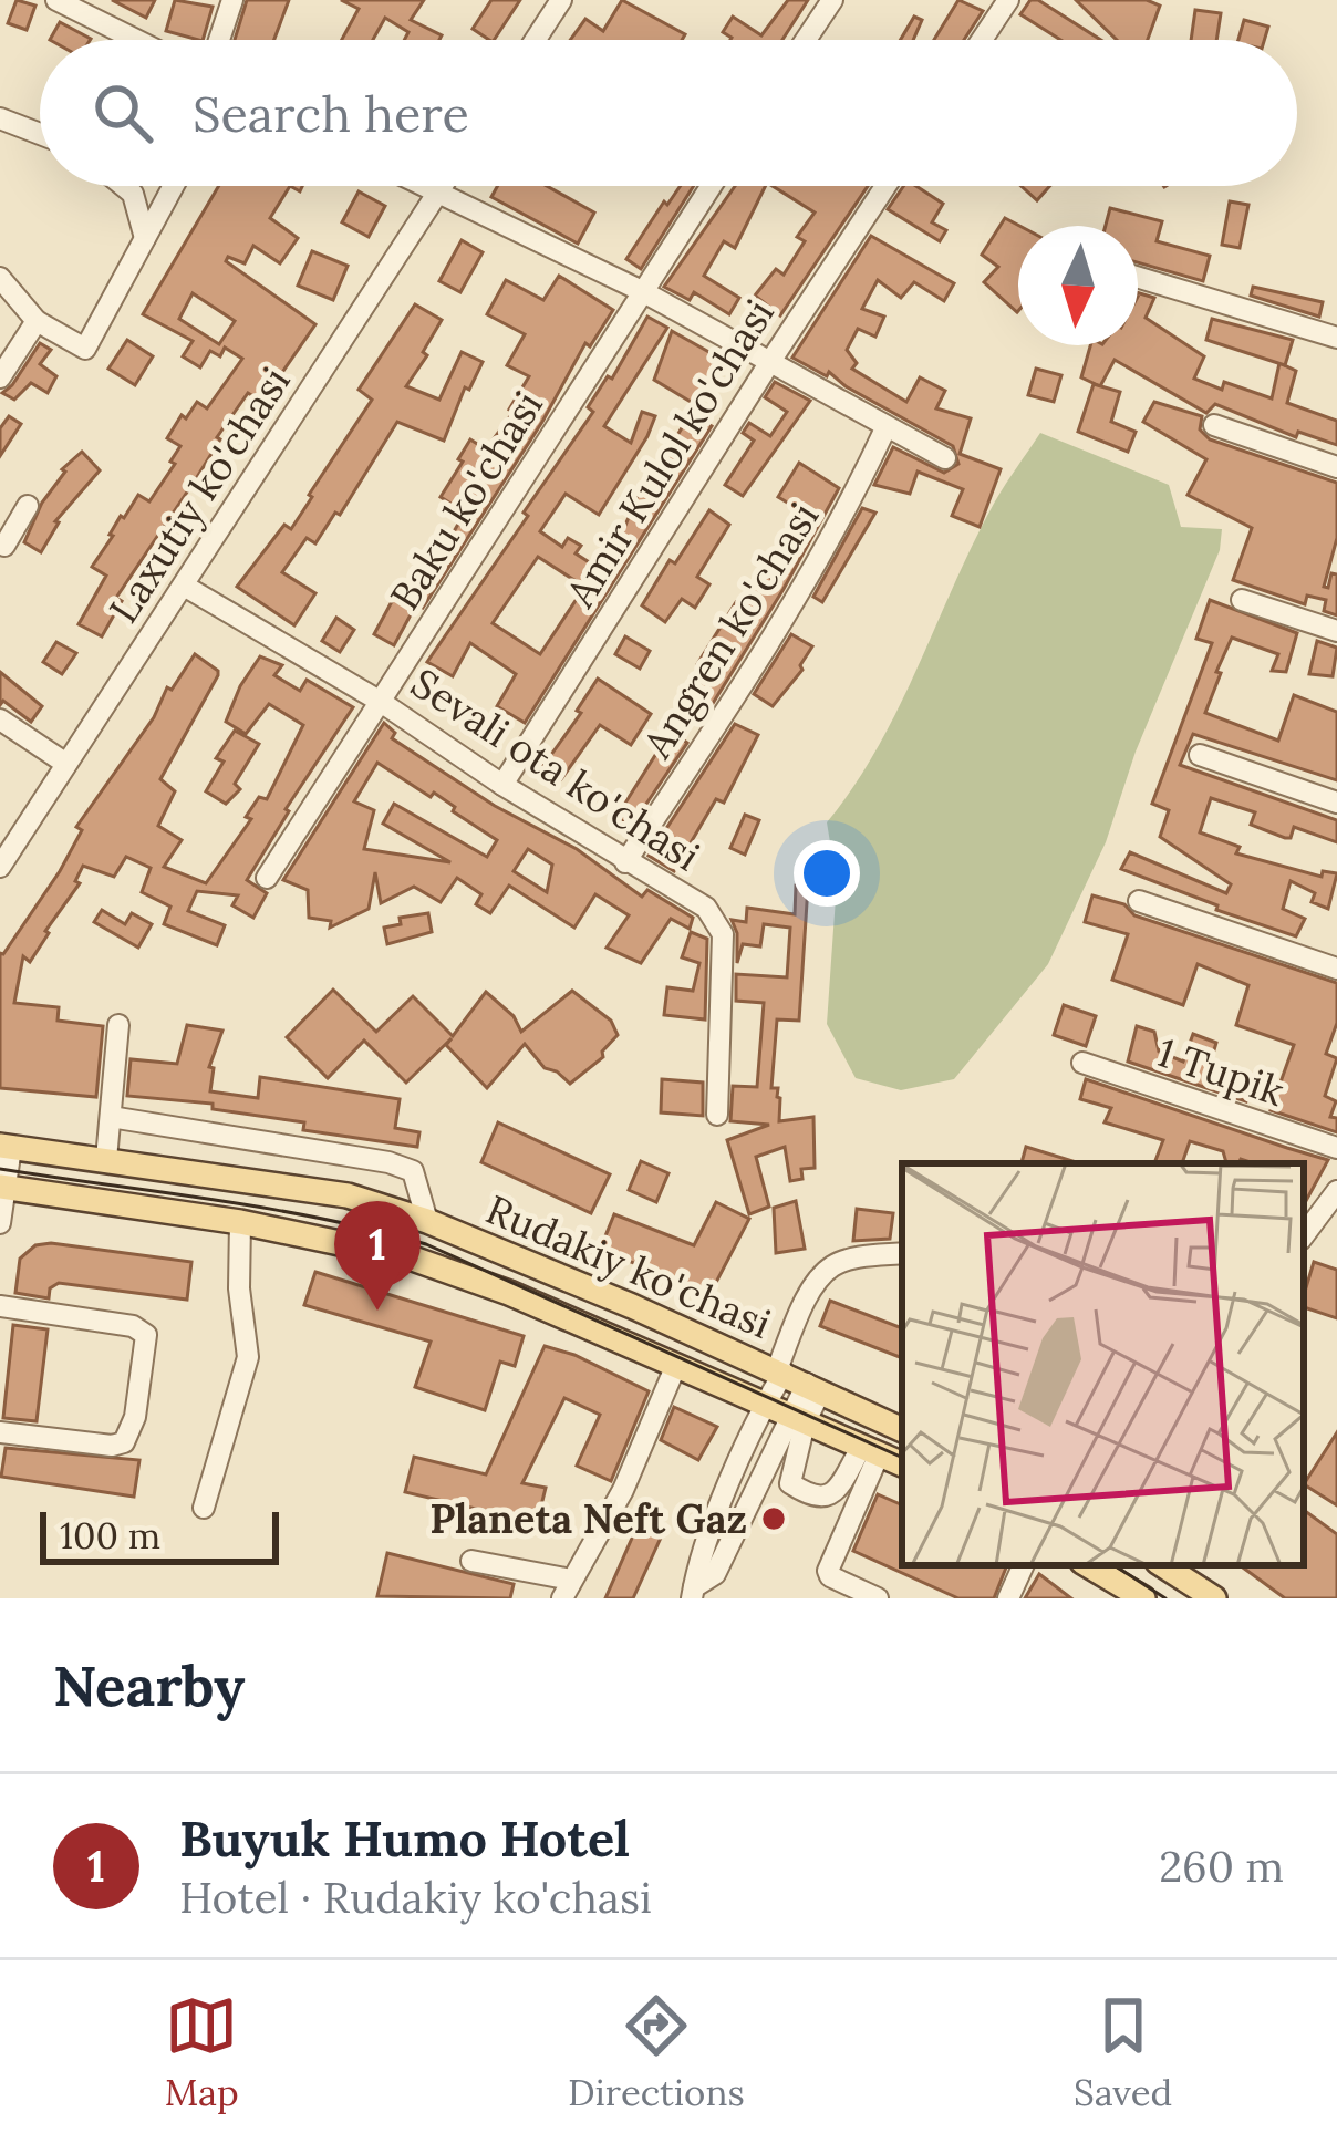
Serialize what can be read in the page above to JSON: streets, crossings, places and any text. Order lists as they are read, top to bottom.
{
  "streets": {
    "main road": ["Rudakiy ko'chasi"],
    "street": [
      "Amir Kulol ko'chasi",
      "Laxutiy ko'chasi",
      "Baku ko'chasi",
      "Angren ko'chasi",
      "Sevali ota ko'chasi",
      "1 Tupik"
    ]
  },
  "crossings": [
    ["Amir Kulol ko'chasi", "Sevali ota ko'chasi"],
    ["Laxutiy ko'chasi", "Sevali ota ko'chasi"],
    ["Baku ko'chasi", "Sevali ota ko'chasi"],
    ["Angren ko'chasi", "Sevali ota ko'chasi"]
  ],
  "places": ["Planeta Neft Gaz"],
  "scale_bar": "100 m",
  "north": "bottom",
  "page": {
    "search": "Search here",
    "pins": "1",
    "scale": "100 m",
    "heading": "Nearby",
    "list": [
      {
        "mark": "1",
        "name": "Buyuk Humo Hotel",
        "note": "Hotel · Rudakiy ko'chasi",
        "value": "260 m"
      }
    ],
    "nav": ["Map", "Directions", "Saved"]
  }
}
